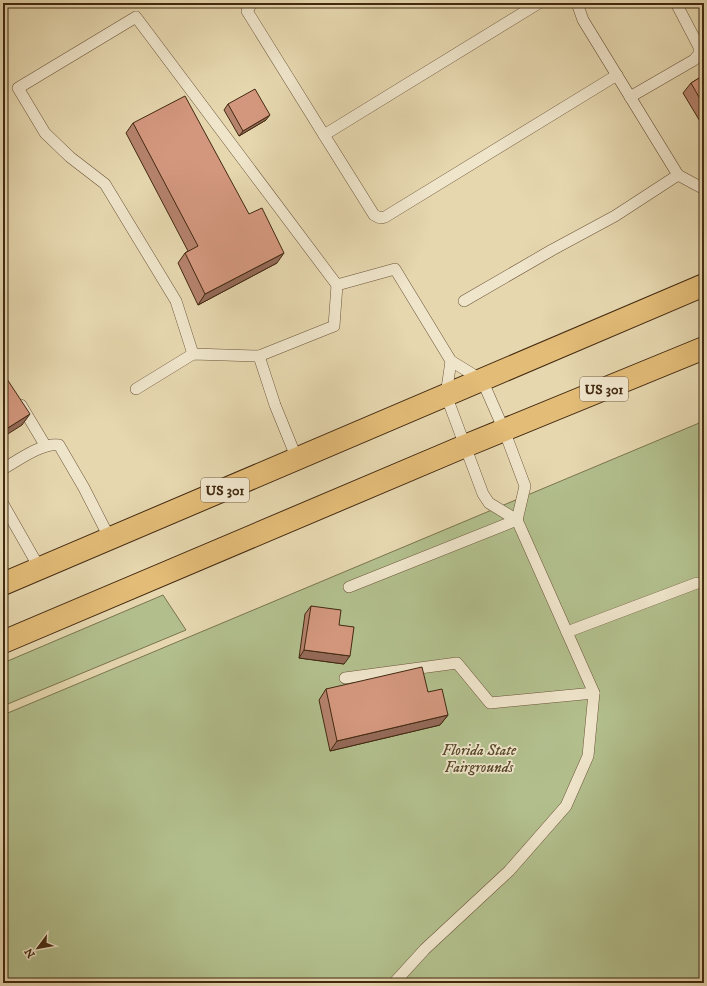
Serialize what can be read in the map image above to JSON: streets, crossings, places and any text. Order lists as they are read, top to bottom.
{
  "streets": {
    "main road": ["US 301"]
  },
  "parks": ["Florida State Fairgrounds"],
  "north": "bottom left"
}
